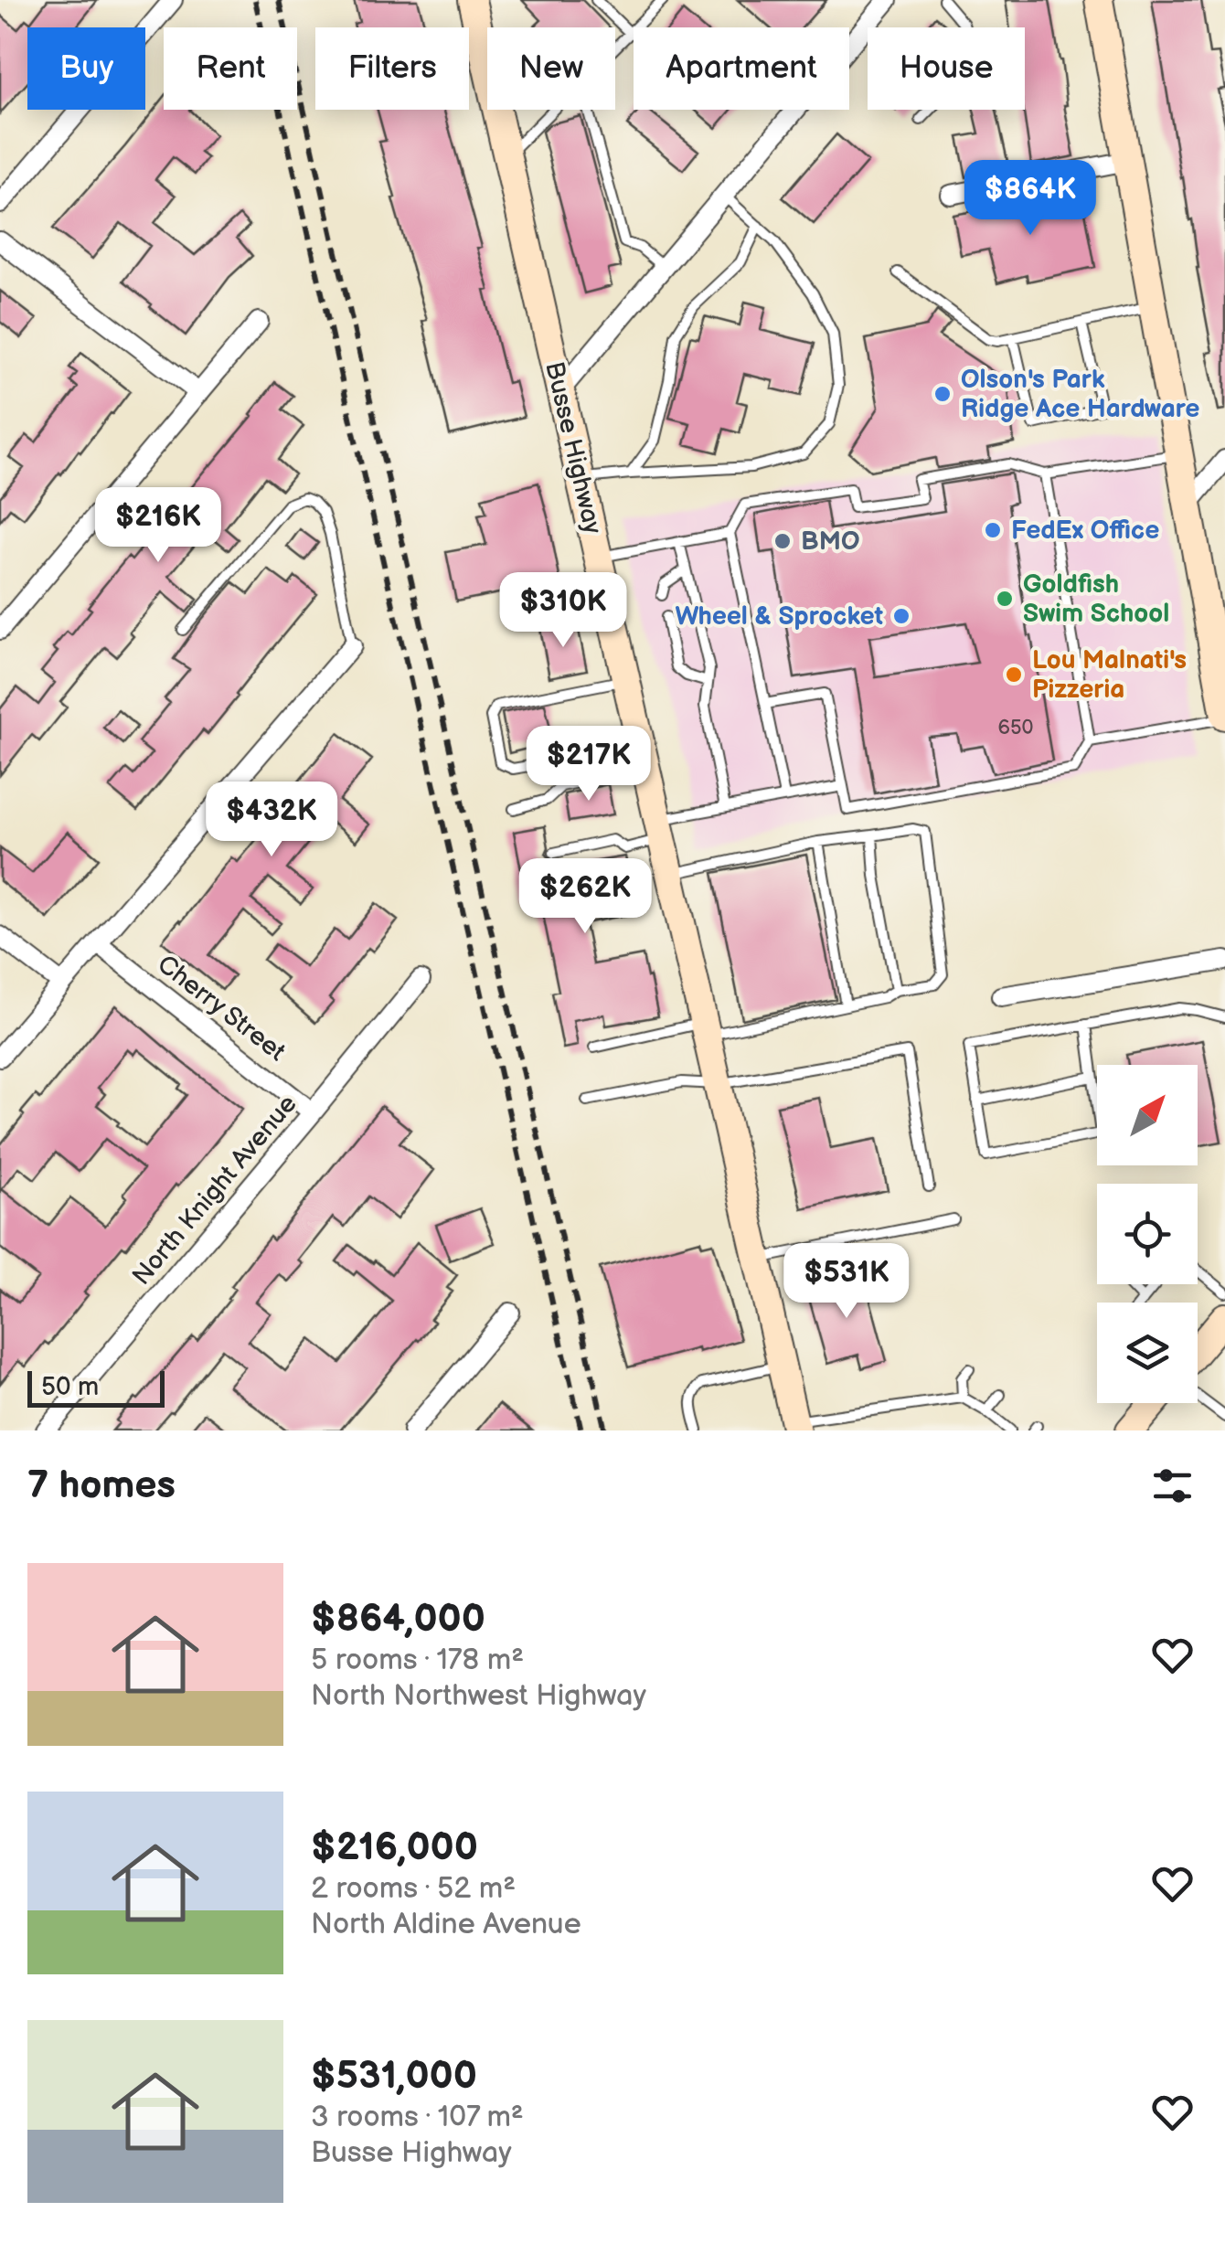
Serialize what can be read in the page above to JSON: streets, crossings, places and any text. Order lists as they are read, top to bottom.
{
  "streets": {
    "main road": ["Busse Highway"],
    "street": ["Cherry Street", "North Knight Avenue"]
  },
  "crossings": [
    ["Cherry Street", "North Knight Avenue"]
  ],
  "places": [
    "Olson's Park Ridge Ace Hardware",
    "FedEx Office",
    "BMO",
    "Goldfish Swim School",
    "Wheel & Sprocket",
    "Lou Malnati's Pizzeria"
  ],
  "house_numbers": ["650"],
  "scale_bar": "50 m",
  "north": "top right",
  "page": {
    "chip": [
      "Buy",
      "Rent",
      "Filters",
      "New",
      "Apartment",
      "House"
    ],
    "price": [
      "$864K",
      "$216K",
      "$310K",
      "$217K",
      "$432K",
      "$262K",
      "$531K"
    ],
    "scale": "50 m",
    "heading": "7 homes",
    "list": [
      {
        "name": "$864,000",
        "note": "5 rooms · 178 m² · North Northwest Highway"
      },
      {
        "name": "$216,000",
        "note": "2 rooms · 52 m² · North Aldine Avenue"
      },
      {
        "name": "$531,000",
        "note": "3 rooms · 107 m² · Busse Highway"
      }
    ]
  }
}
